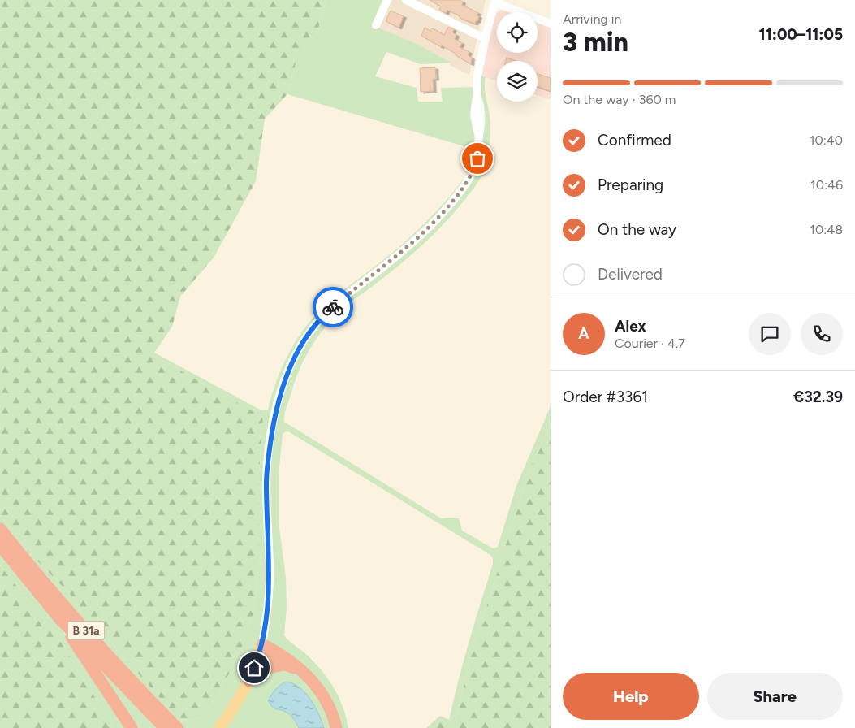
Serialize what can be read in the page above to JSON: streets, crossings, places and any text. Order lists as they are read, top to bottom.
{
  "streets": {
    "highway": ["B 31a"]
  },
  "page": {
    "heading": ["3 min", "Arriving in", "11:00–11:05"],
    "panel": [
      "Alex",
      "Courier · 4.7",
      "Order #3361",
      "€32.39"
    ],
    "bar": "On the way · 360 m",
    "list": [
      ["Confirmed", "10:40"],
      ["Preparing", "10:46"],
      ["On the way", "10:48"],
      "Delivered"
    ],
    "round": "A",
    "buttons": ["Help", "Share"]
  }
}
